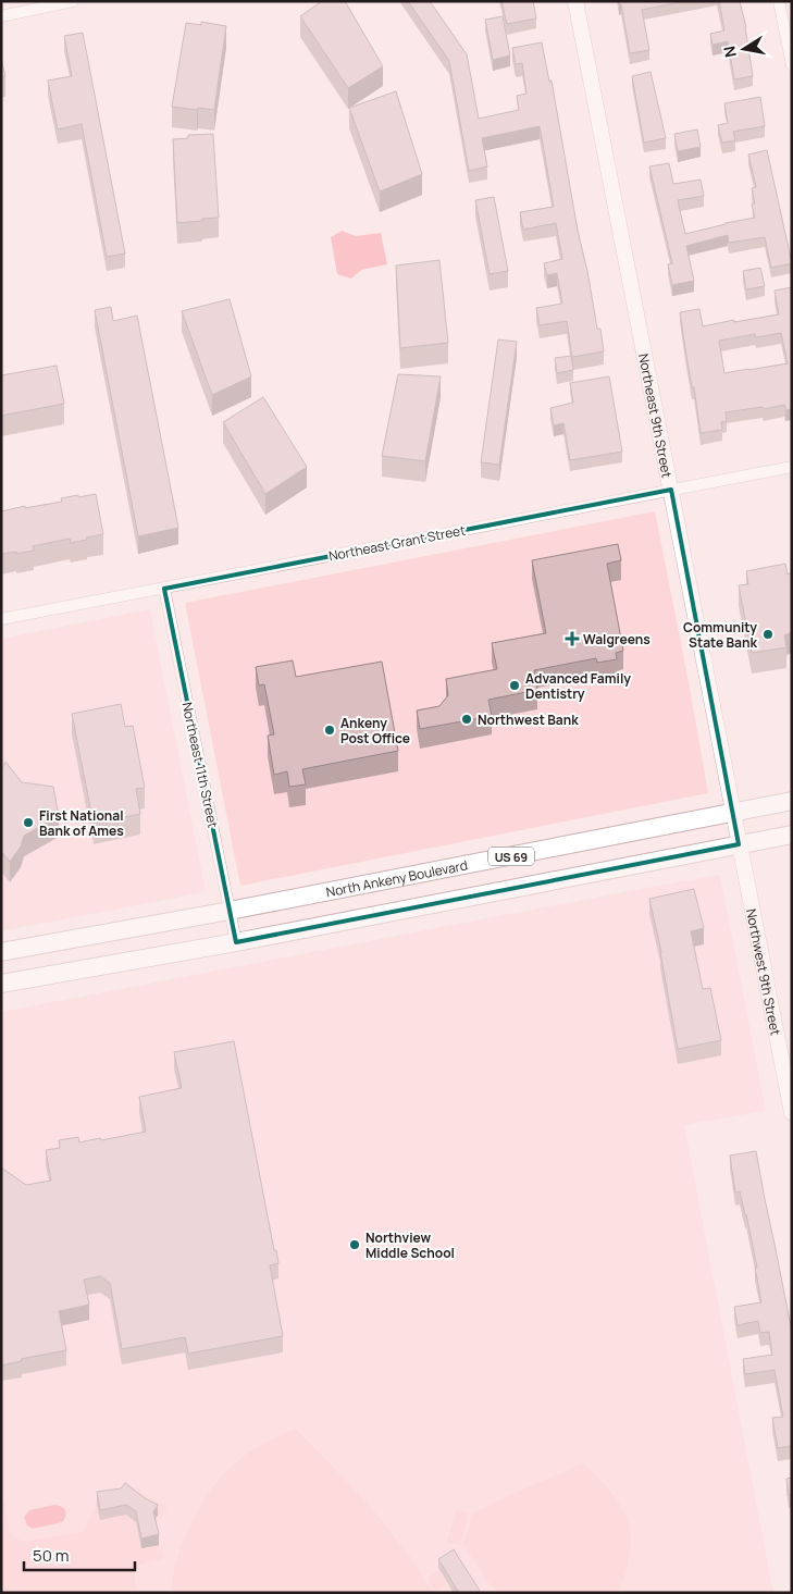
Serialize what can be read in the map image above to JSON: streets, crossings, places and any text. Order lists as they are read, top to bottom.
{
  "streets": {
    "main road": ["US 69", "North Ankeny Boulevard"],
    "street": [
      "Northeast 9th Street",
      "Northeast Grant Street",
      "Northeast 11th Street",
      "Northwest 9th Street"
    ]
  },
  "crossings": [
    ["Northeast 9th Street", "Northeast Grant Street"],
    ["Northeast 9th Street", "North Ankeny Boulevard"],
    ["Northeast 9th Street", "Northwest 9th Street"],
    ["Northeast Grant Street", "Northeast 11th Street"],
    ["Northeast 11th Street", "North Ankeny Boulevard"],
    ["North Ankeny Boulevard", "Northwest 9th Street"]
  ],
  "places": {
    "other": [
      "Community State Bank",
      "Advanced Family Dentistry",
      "Northwest Bank",
      "Ankeny Post Office",
      "First National Bank of Ames",
      "Northview Middle School"
    ],
    "health": ["Walgreens"]
  },
  "scale_bar": "50 m",
  "north": "left"
}
